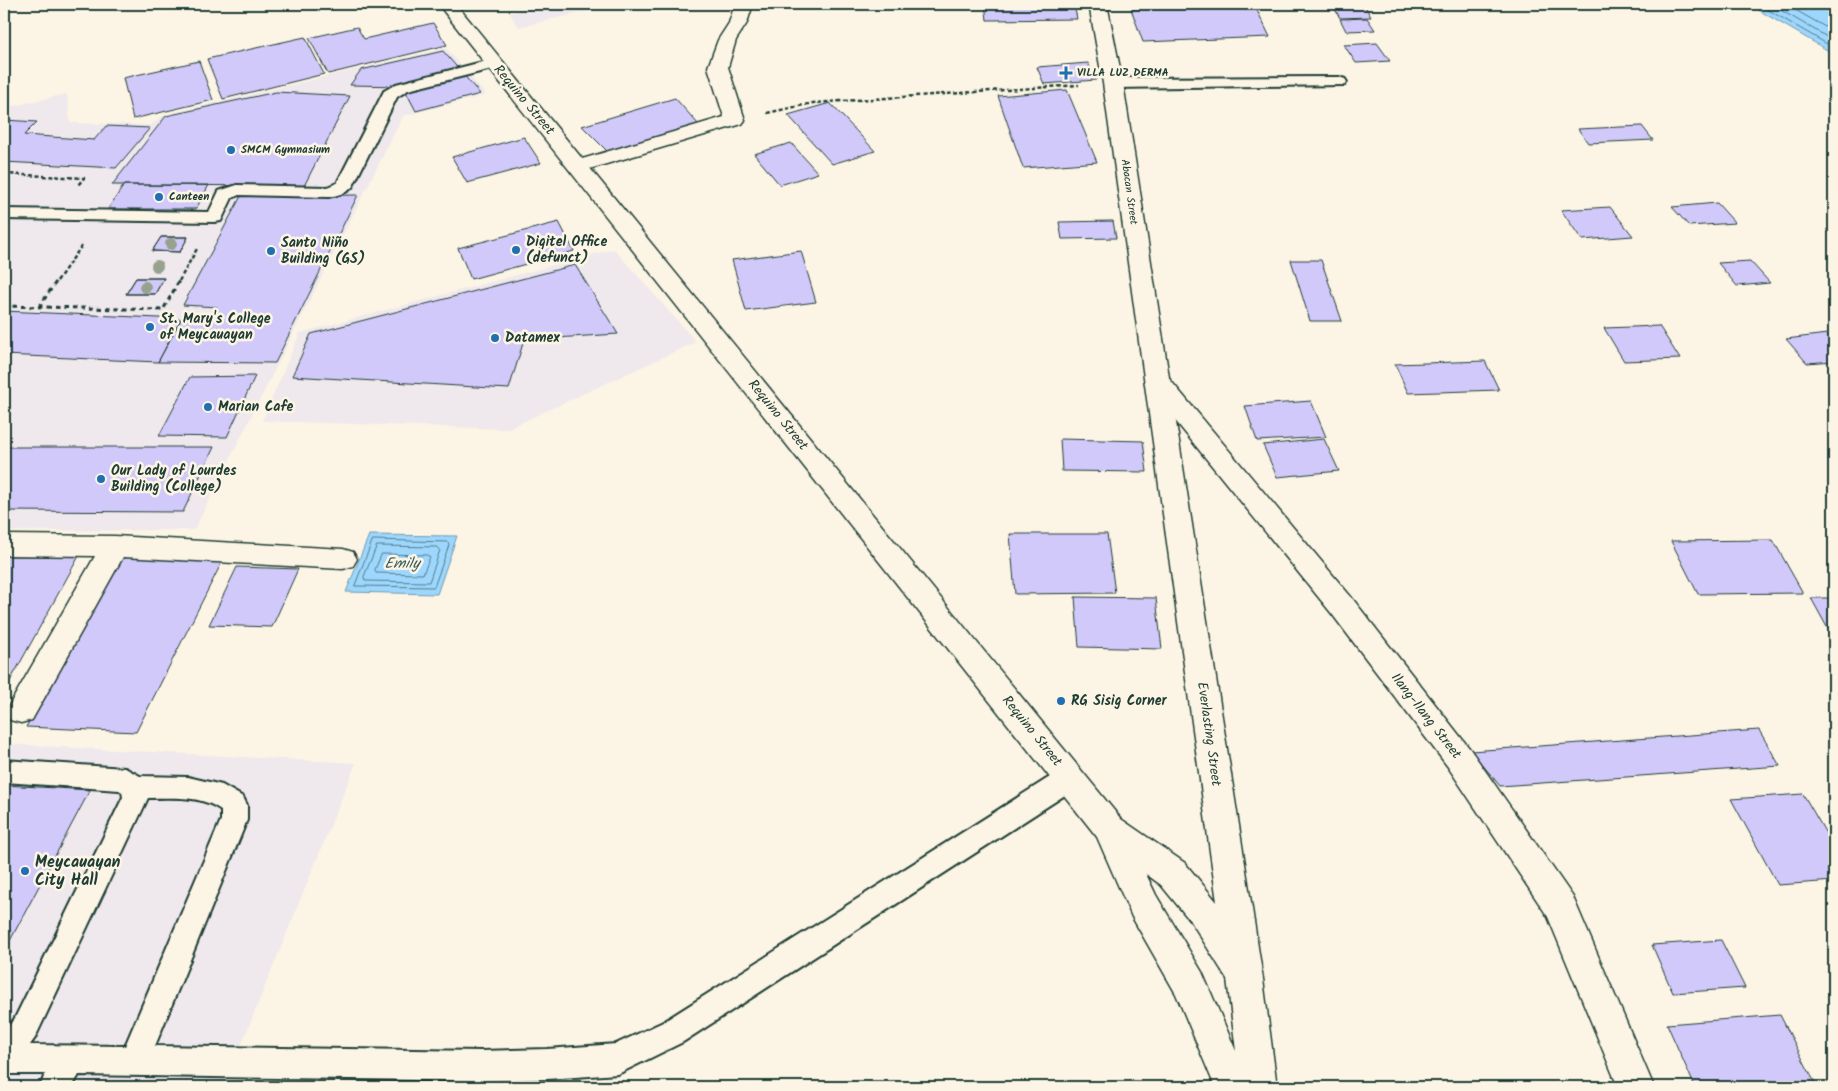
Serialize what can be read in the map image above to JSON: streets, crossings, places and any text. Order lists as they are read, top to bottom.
{
  "streets": {
    "street": [
      "Requino Street",
      "Abacan Street",
      "Ilang-Ilang Street",
      "Everlasting Street"
    ]
  },
  "crossings": [
    ["Requino Street", "Everlasting Street"],
    ["Abacan Street", "Ilang-Ilang Street"],
    ["Abacan Street", "Everlasting Street"],
    ["Ilang-Ilang Street", "Everlasting Street"]
  ],
  "water": ["Emily"],
  "places": {
    "health": ["VILLA LUZ DERMA"],
    "other": [
      "SMCM Gymnasium",
      "Canteen",
      "Digitel Office (defunct)",
      "Santo Niño Building (GS)",
      "St. Mary's College of Meycauayan",
      "Datamex",
      "Marian Cafe",
      "Our Lady of Lourdes Building (College)",
      "RG Sisig Corner",
      "Meycauayan City Hall"
    ]
  }
}
